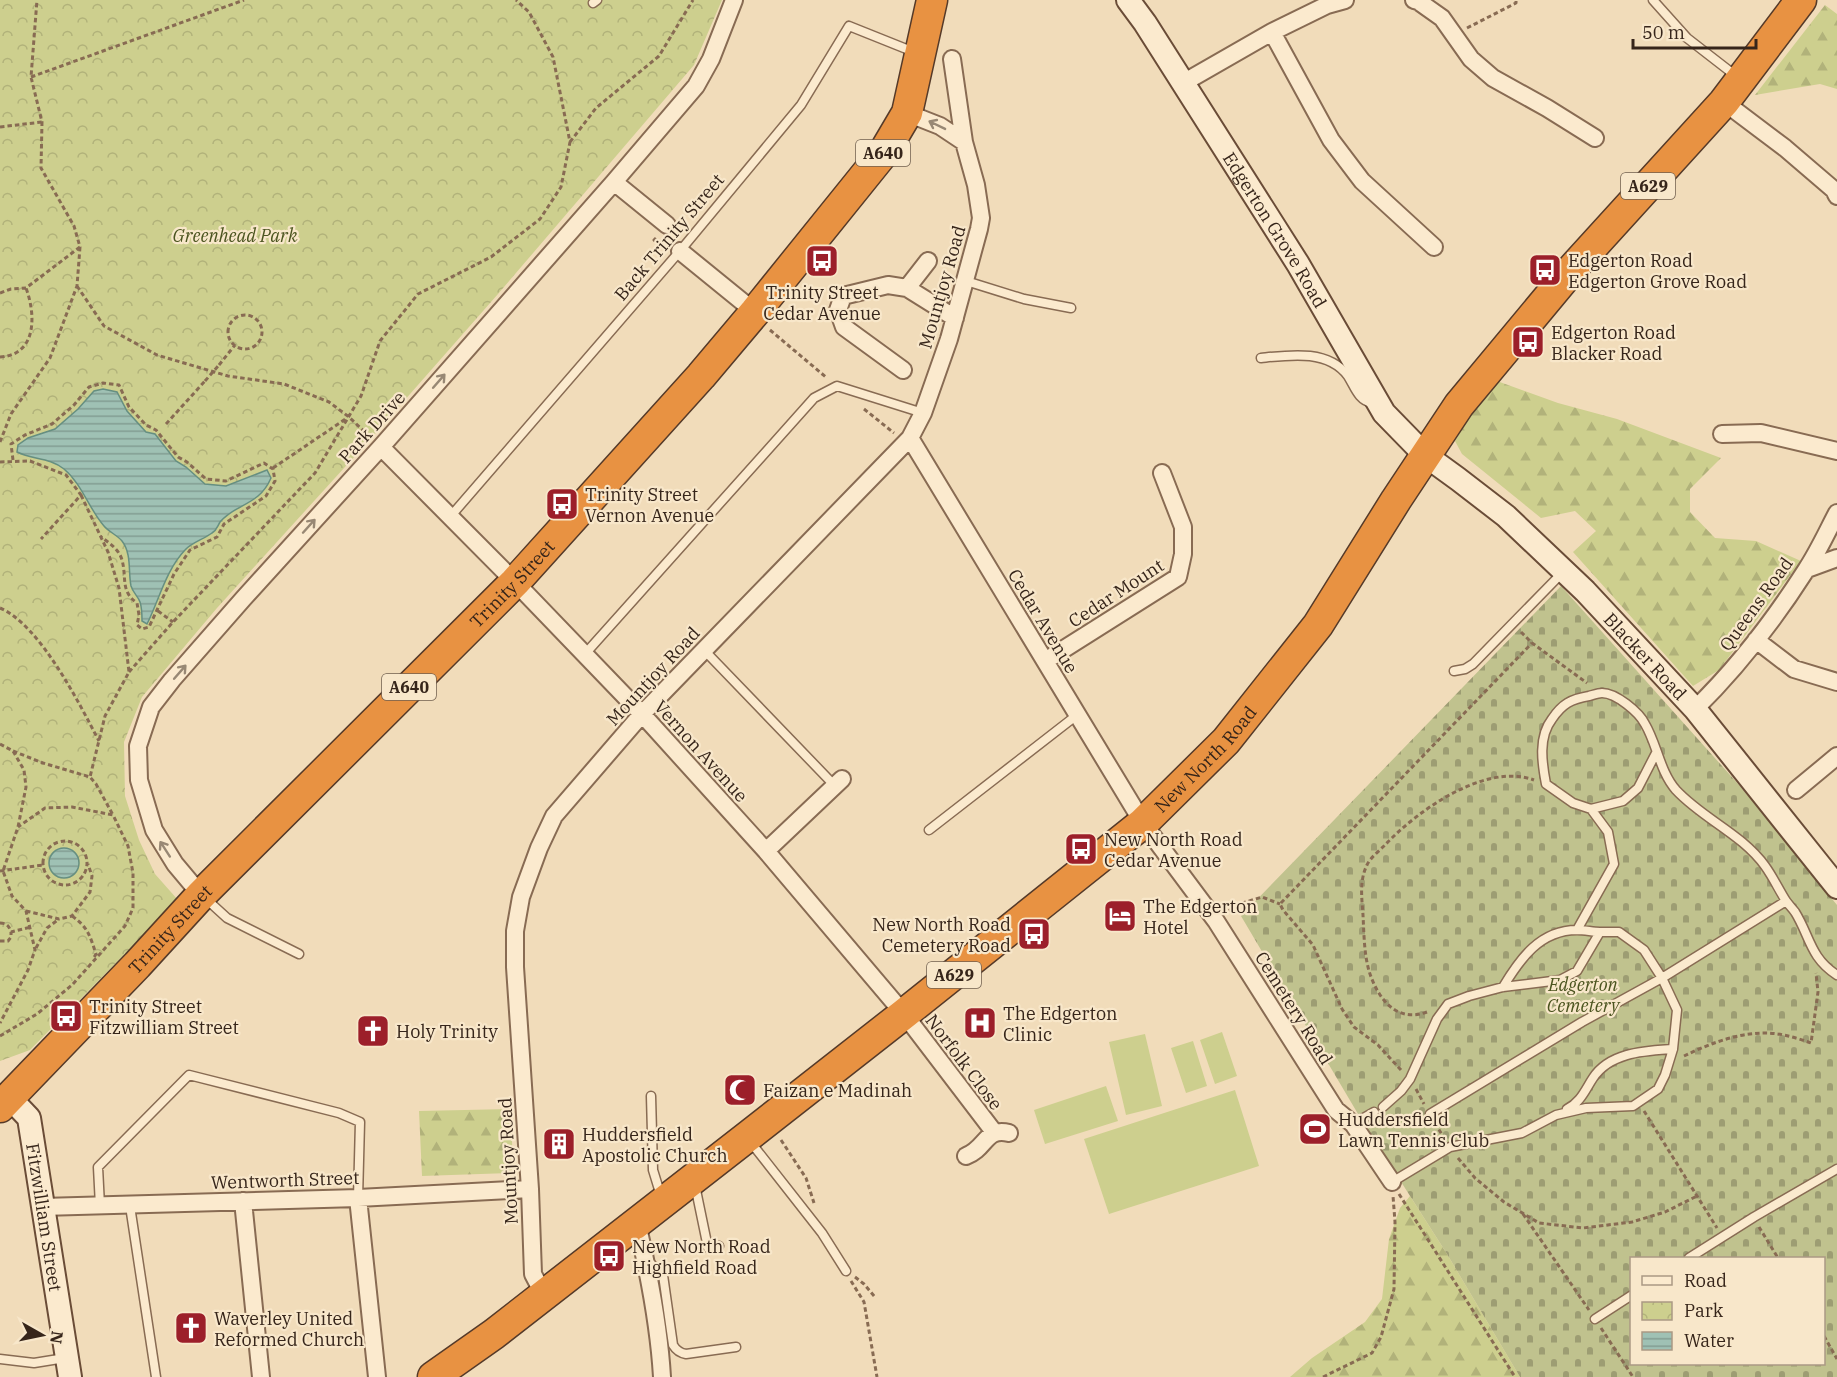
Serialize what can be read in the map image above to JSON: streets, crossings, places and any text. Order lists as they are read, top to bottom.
{
  "streets": {
    "highway": [
      "A640",
      "A629",
      "Trinity Street",
      "New North Road"
    ],
    "street": [
      "Edgerton Grove Road",
      "Mountjoy Road",
      "Park Drive",
      "Cedar Mount",
      "Queens Road",
      "Cedar Avenue",
      "Blacker Road",
      "Vernon Avenue",
      "Cemetery Road",
      "Norfolk Close",
      "Wentworth Street",
      "Fitzwilliam Street"
    ],
    "lane": ["Back Trinity Street"]
  },
  "crossings": [
    ["A629", "Edgerton Grove Road"],
    ["A629", "Blacker Road"],
    ["A629", "New North Road"],
    ["Edgerton Grove Road", "Blacker Road"],
    ["Edgerton Grove Road", "New North Road"],
    ["Back Trinity Street", "Trinity Street"],
    ["Back Trinity Street", "Vernon Avenue"],
    ["Mountjoy Road", "Cedar Avenue"],
    ["Mountjoy Road", "Vernon Avenue"],
    ["Mountjoy Road", "New North Road"],
    ["Mountjoy Road", "Wentworth Street"],
    ["Park Drive", "Trinity Street"],
    ["Park Drive", "Vernon Avenue"],
    ["Trinity Street", "Vernon Avenue"],
    ["Trinity Street", "Fitzwilliam Street"],
    ["Cedar Mount", "Cedar Avenue"],
    ["Queens Road", "Blacker Road"],
    ["Cedar Avenue", "New North Road"],
    ["Cedar Avenue", "Cemetery Road"],
    ["Blacker Road", "New North Road"],
    ["Vernon Avenue", "New North Road"],
    ["Vernon Avenue", "Norfolk Close"],
    ["New North Road", "Cemetery Road"],
    ["New North Road", "Norfolk Close"],
    ["Wentworth Street", "Fitzwilliam Street"]
  ],
  "one_way": ["Park Drive"],
  "parks": ["Greenhead Park", "Edgerton Cemetery"],
  "places": {
    "bus stop": [
      "Trinity Street Cedar Avenue",
      "Edgerton Road Edgerton Grove Road",
      "Edgerton Road Blacker Road",
      "Trinity Street Vernon Avenue",
      "New North Road Cedar Avenue",
      "New North Road Cemetery Road",
      "Trinity Street Fitzwilliam Street",
      "New North Road Highfield Road"
    ],
    "hotel": ["The Edgerton Hotel"],
    "hospital": ["The Edgerton Clinic"],
    "church": ["Holy Trinity", "Waverley United Reformed Church"],
    "mosque": ["Faizan e Madinah"],
    "sports": ["Huddersfield Lawn Tennis Club"],
    "building": ["Huddersfield Apostolic Church"]
  },
  "legend": ["Road", "Park", "Water"],
  "scale_bar": "50 m",
  "north": "right"
}
